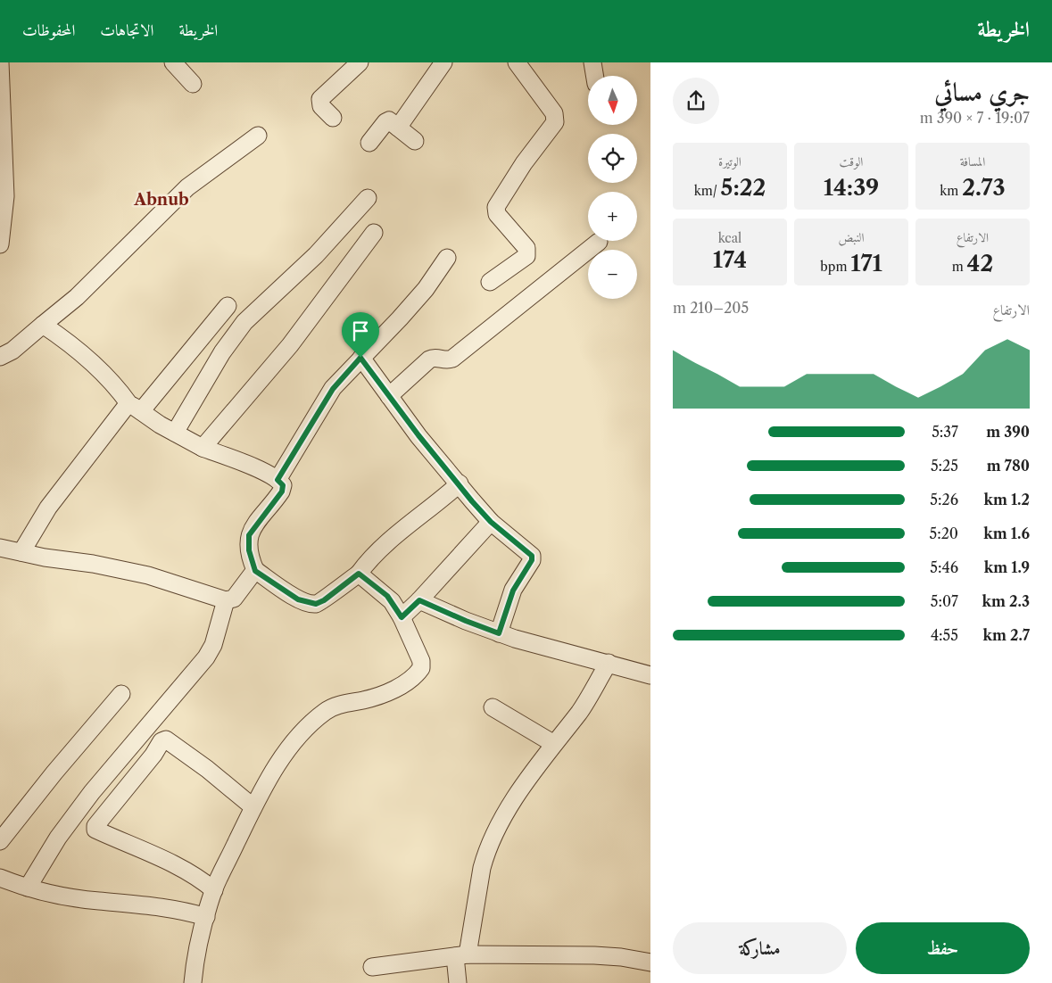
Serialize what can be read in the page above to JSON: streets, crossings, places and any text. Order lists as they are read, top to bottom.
{
  "districts": ["Abnub"],
  "north": "bottom",
  "page": {
    "header": "الخريطة",
    "nav": ["الخريطة", "الاتجاهات", "المحفوظات"],
    "heading": ["جري مسائي", "19:07 · 7 × 390 m"],
    "map_buttons": ["+", "−"],
    "stats": [
      ["المسافة", "2.73 km"],
      ["الوقت", "14:39"],
      ["الوتيرة", "5:22 /km"],
      ["الارتفاع", "42 m"],
      ["النبض", "171 bpm"],
      ["kcal", "174"]
    ],
    "chart": ["الارتفاع", "205–210 m"],
    "list": [
      {
        "name": "390 m",
        "note": "5:37"
      },
      {
        "name": "780 m",
        "note": "5:25"
      },
      {
        "name": "1.2 km",
        "note": "5:26"
      },
      {
        "name": "1.6 km",
        "note": "5:20"
      },
      {
        "name": "1.9 km",
        "note": "5:46"
      },
      {
        "name": "2.3 km",
        "note": "5:07"
      },
      {
        "name": "2.7 km",
        "note": "4:55"
      }
    ],
    "buttons": ["حفظ", "مشاركة"]
  }
}
